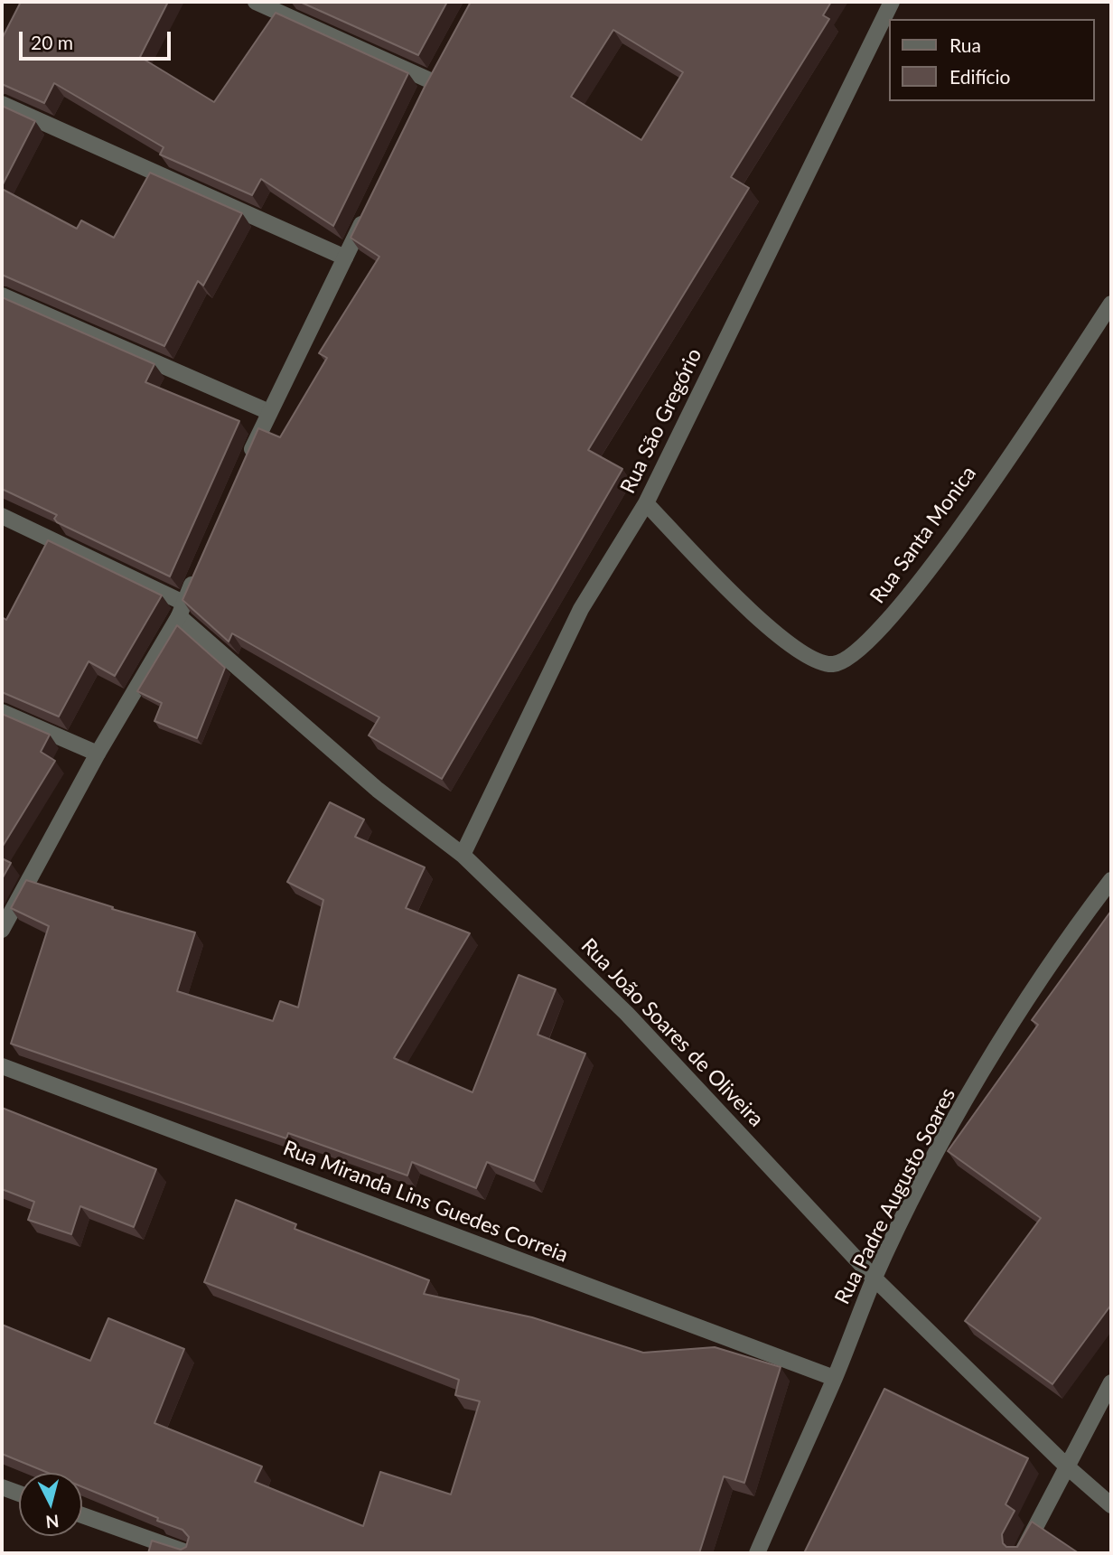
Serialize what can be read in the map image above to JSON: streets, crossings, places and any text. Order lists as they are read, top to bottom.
{
  "streets": {
    "street": [
      "Rua São Gregório",
      "Rua Santa Monica",
      "Rua João Soares de Oliveira",
      "Rua Padre Augusto Soares",
      "Rua Miranda Lins Guedes Correia"
    ]
  },
  "crossings": [
    ["Rua São Gregório", "Rua Santa Monica"],
    ["Rua São Gregório", "Rua João Soares de Oliveira"],
    ["Rua João Soares de Oliveira", "Rua Padre Augusto Soares"],
    ["Rua Padre Augusto Soares", "Rua Miranda Lins Guedes Correia"]
  ],
  "legend": ["Rua", "Edifício"],
  "scale_bar": "20 m",
  "north": "bottom"
}
